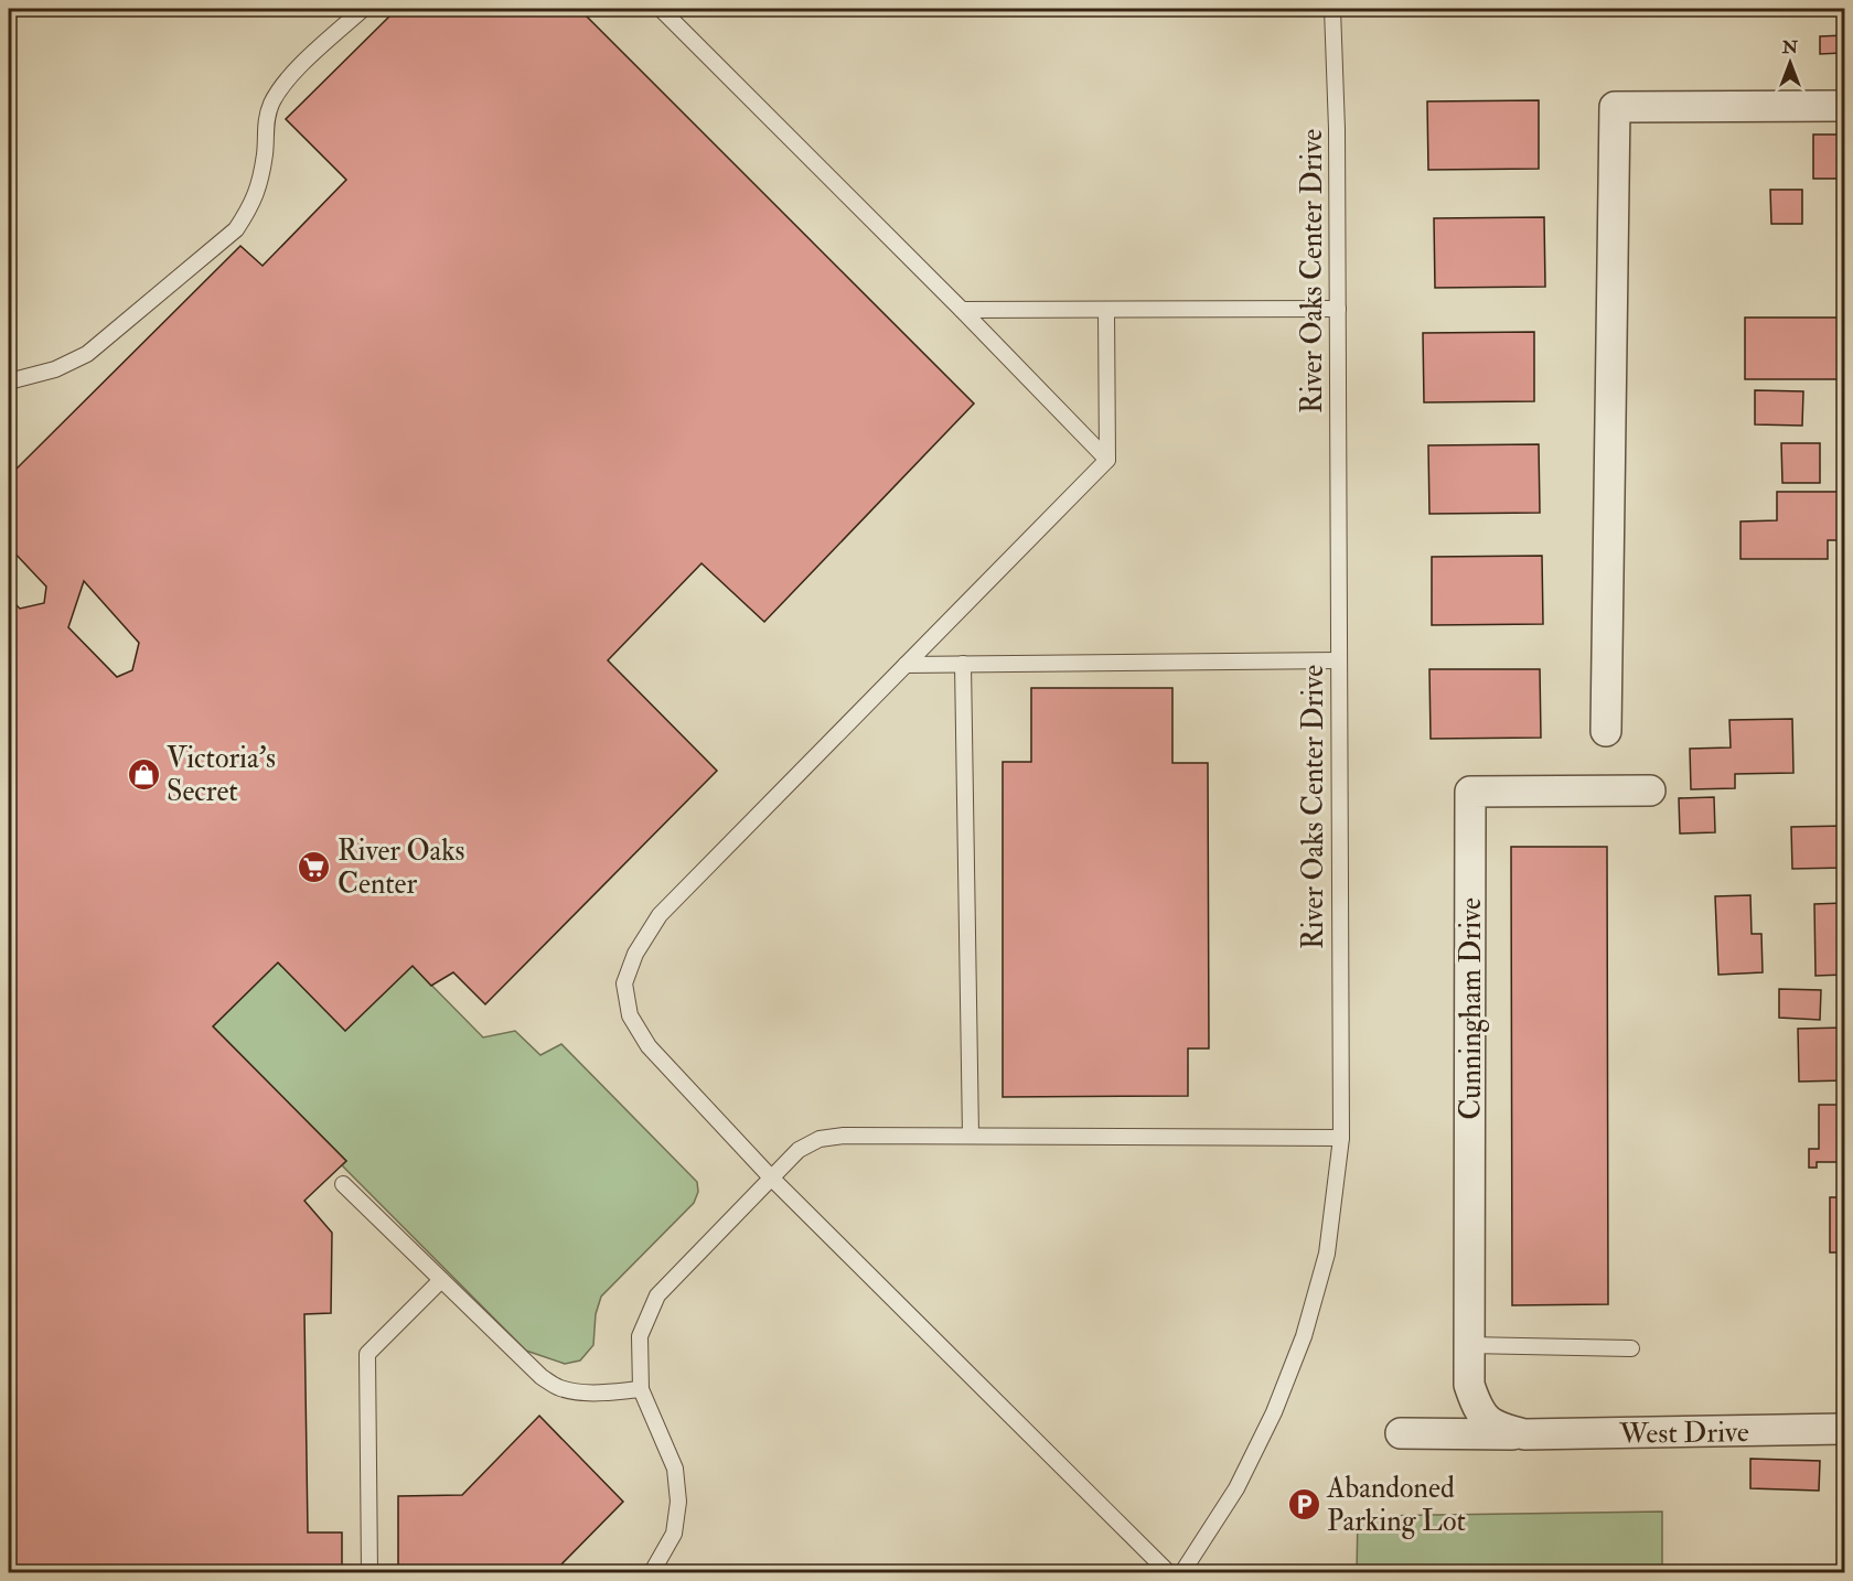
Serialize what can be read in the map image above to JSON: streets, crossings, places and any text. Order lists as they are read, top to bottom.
{
  "streets": {
    "street": ["Cunningham Drive", "West Drive"],
    "lane": ["River Oaks Center Drive"]
  },
  "crossings": [
    ["Cunningham Drive", "West Drive"]
  ],
  "places": {
    "shop": ["Victoria's Secret"],
    "supermarket": ["River Oaks Center"],
    "parking": ["Abandoned Parking Lot"]
  },
  "north": "top"
}
